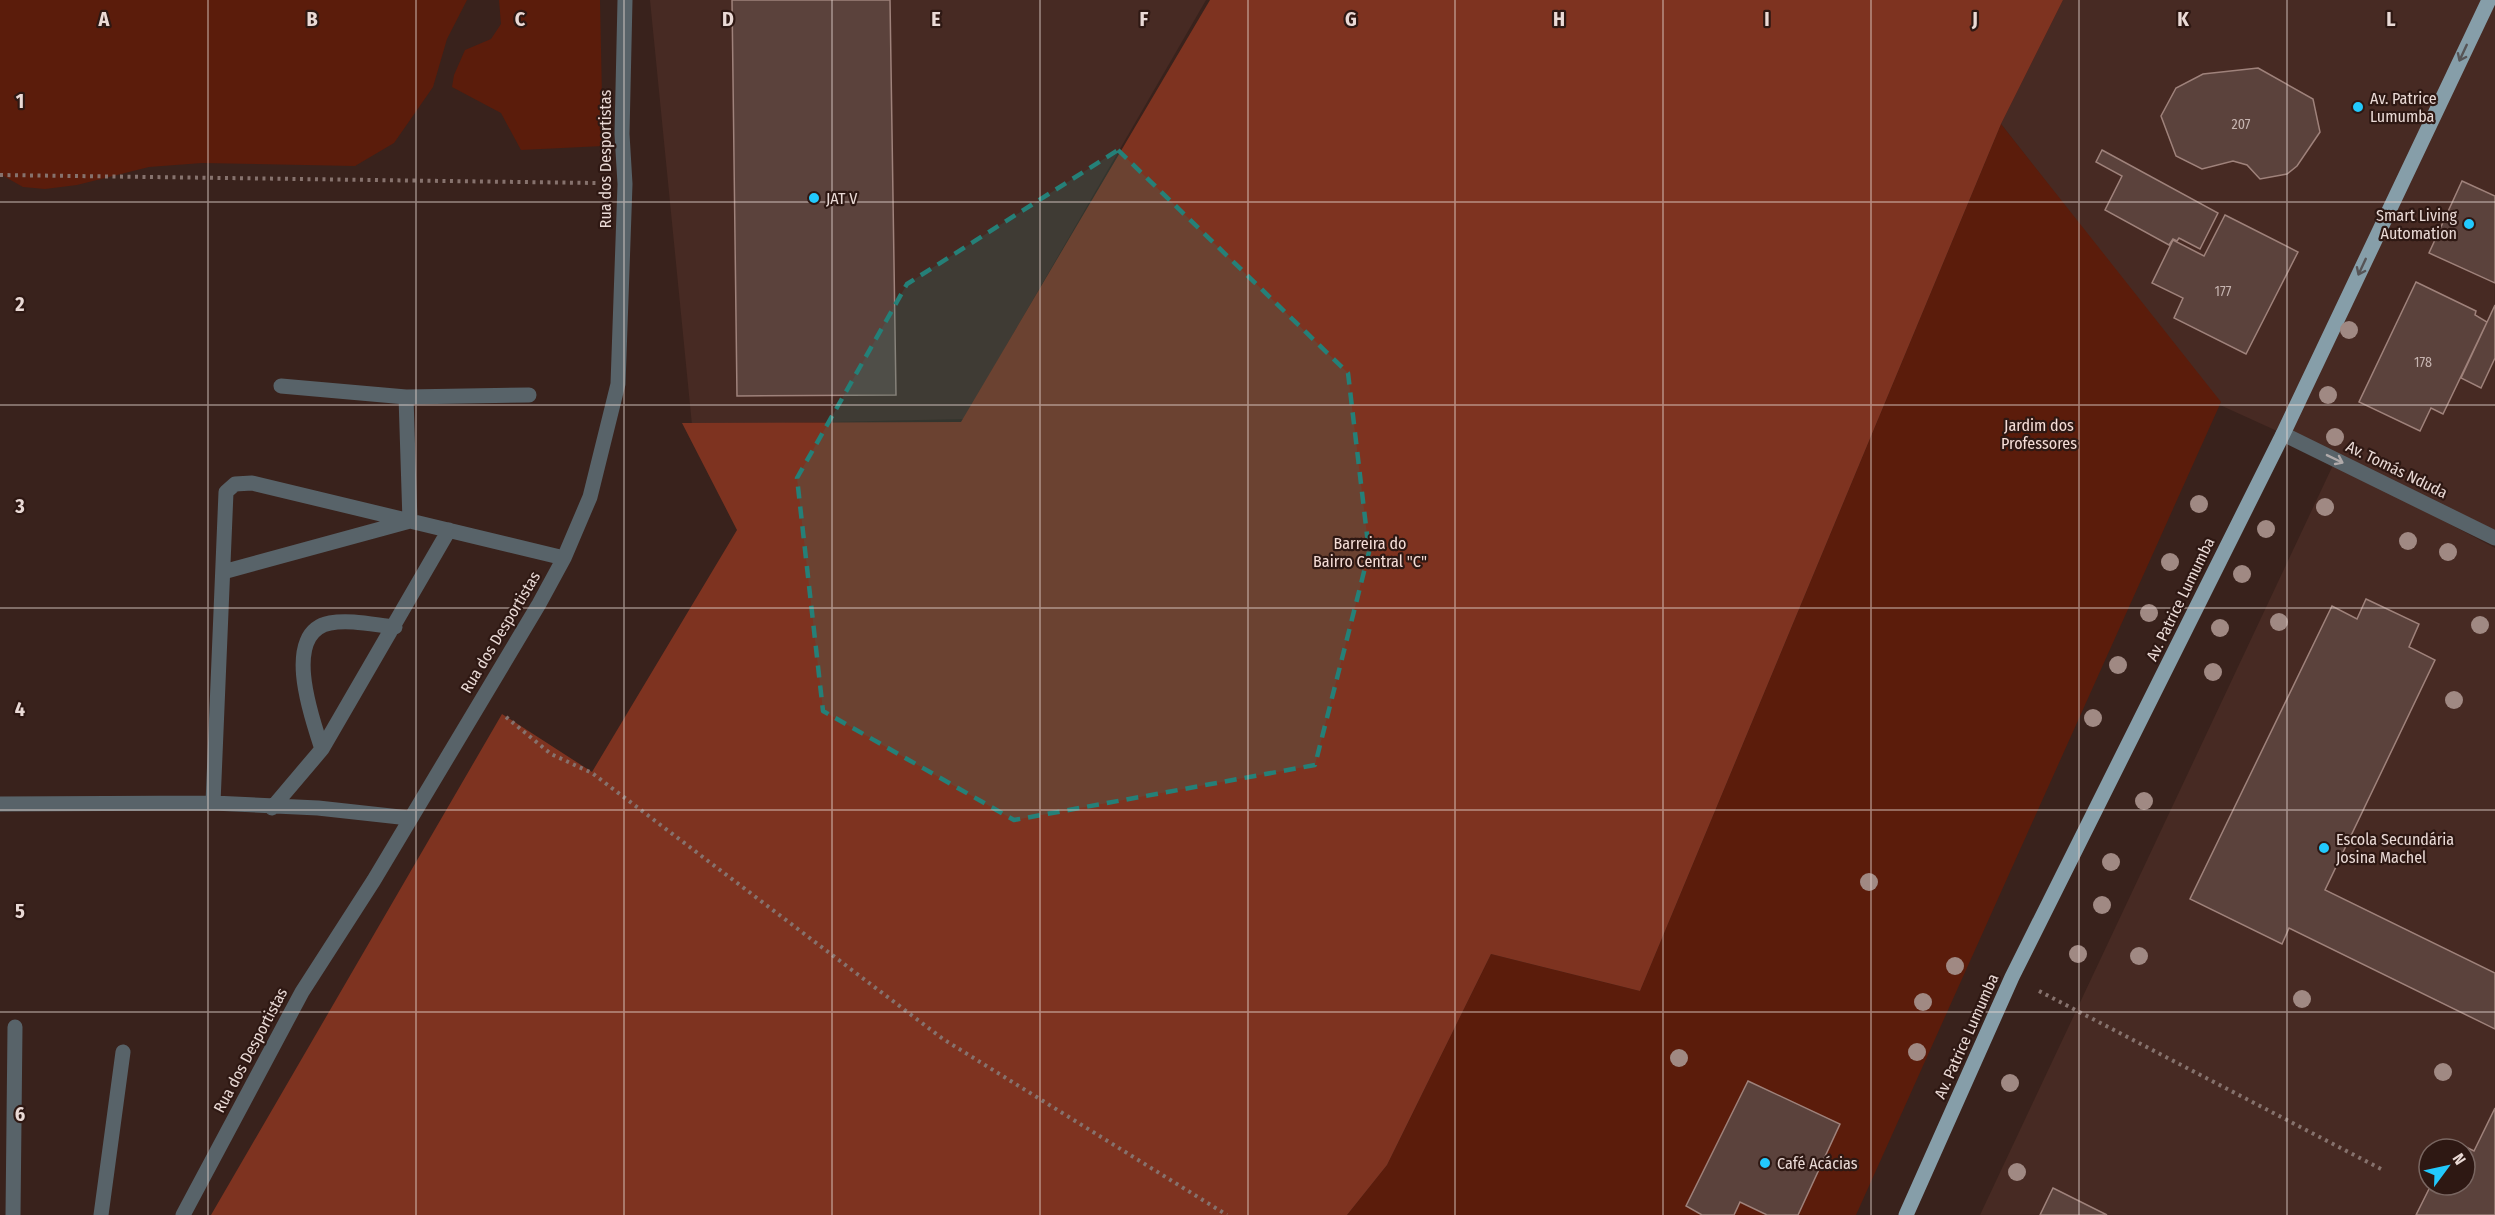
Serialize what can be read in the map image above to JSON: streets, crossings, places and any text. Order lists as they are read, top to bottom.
{
  "streets": {
    "main road": ["Av. Patrice Lumumba"],
    "street": ["Rua dos Desportistas", "Av. Tomás Nduda"]
  },
  "crossings": [
    ["Av. Tomás Nduda", "Av. Patrice Lumumba"]
  ],
  "one_way": ["Av. Tomás Nduda", "Av. Patrice Lumumba"],
  "parks": ["Jardim dos Professores", "Barreira do Bairro Central \"C\""],
  "places": [
    "Av. Patrice Lumumba",
    "JAT V",
    "Smart Living Automation",
    "Escola Secundária Josina Machel",
    "Café Acácias"
  ],
  "house_numbers": ["207", "177", "178"],
  "north": "top right",
  "grid": {
    "columns": [
      "A",
      "B",
      "C",
      "D",
      "E",
      "F",
      "G",
      "H",
      "I",
      "J",
      "K",
      "L"
    ],
    "rows": [
      "1",
      "2",
      "3",
      "4",
      "5",
      "6"
    ]
  }
}
